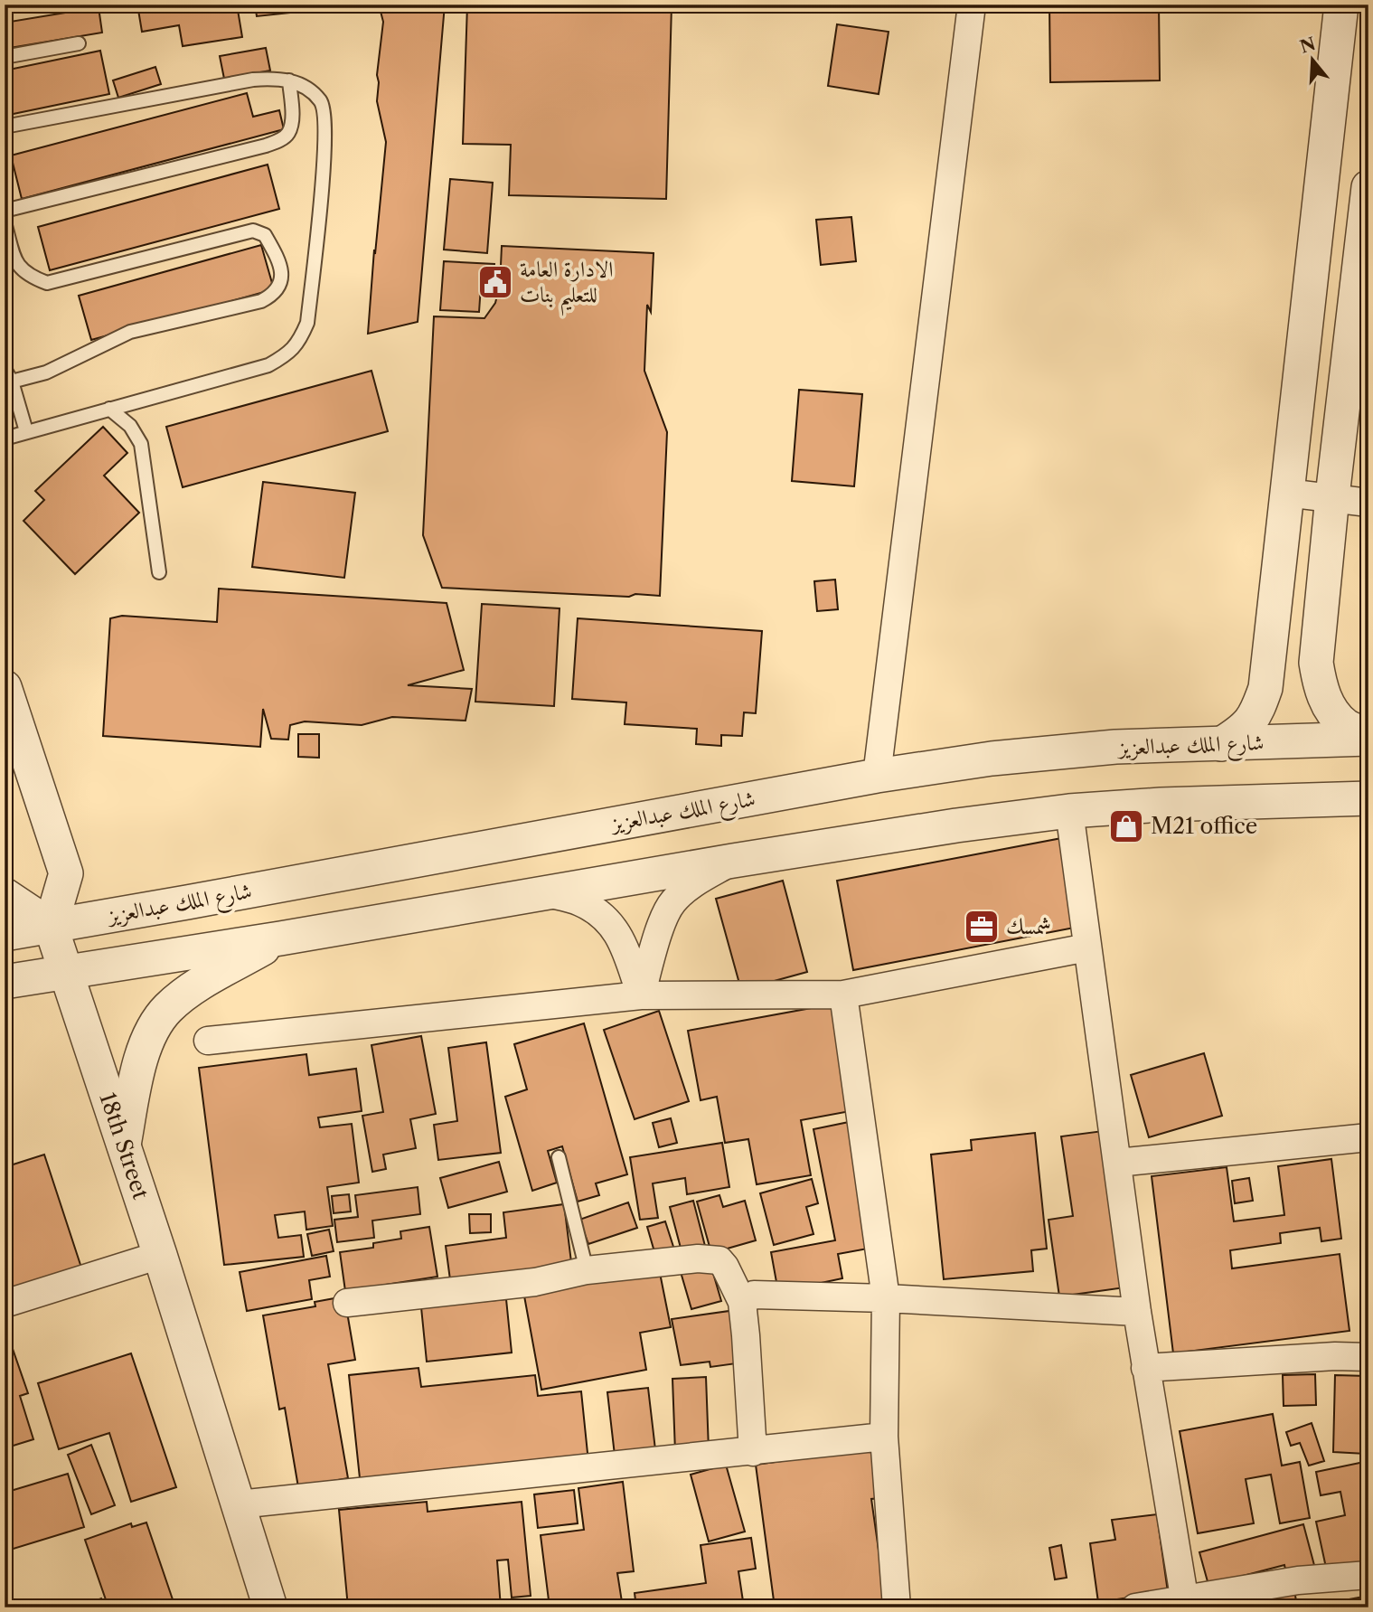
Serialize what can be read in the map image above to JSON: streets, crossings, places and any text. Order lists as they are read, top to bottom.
{
  "streets": {
    "street": ["شارع الملك عبدالعزيز", "18th Street"]
  },
  "crossings": [
    ["شارع الملك عبدالعزيز", "18th Street"]
  ],
  "places": {
    "public building": ["الادارة العامة للتعليم بنات"],
    "shop": ["M21 office"],
    "office": ["شمسك"]
  },
  "north": "top"
}
